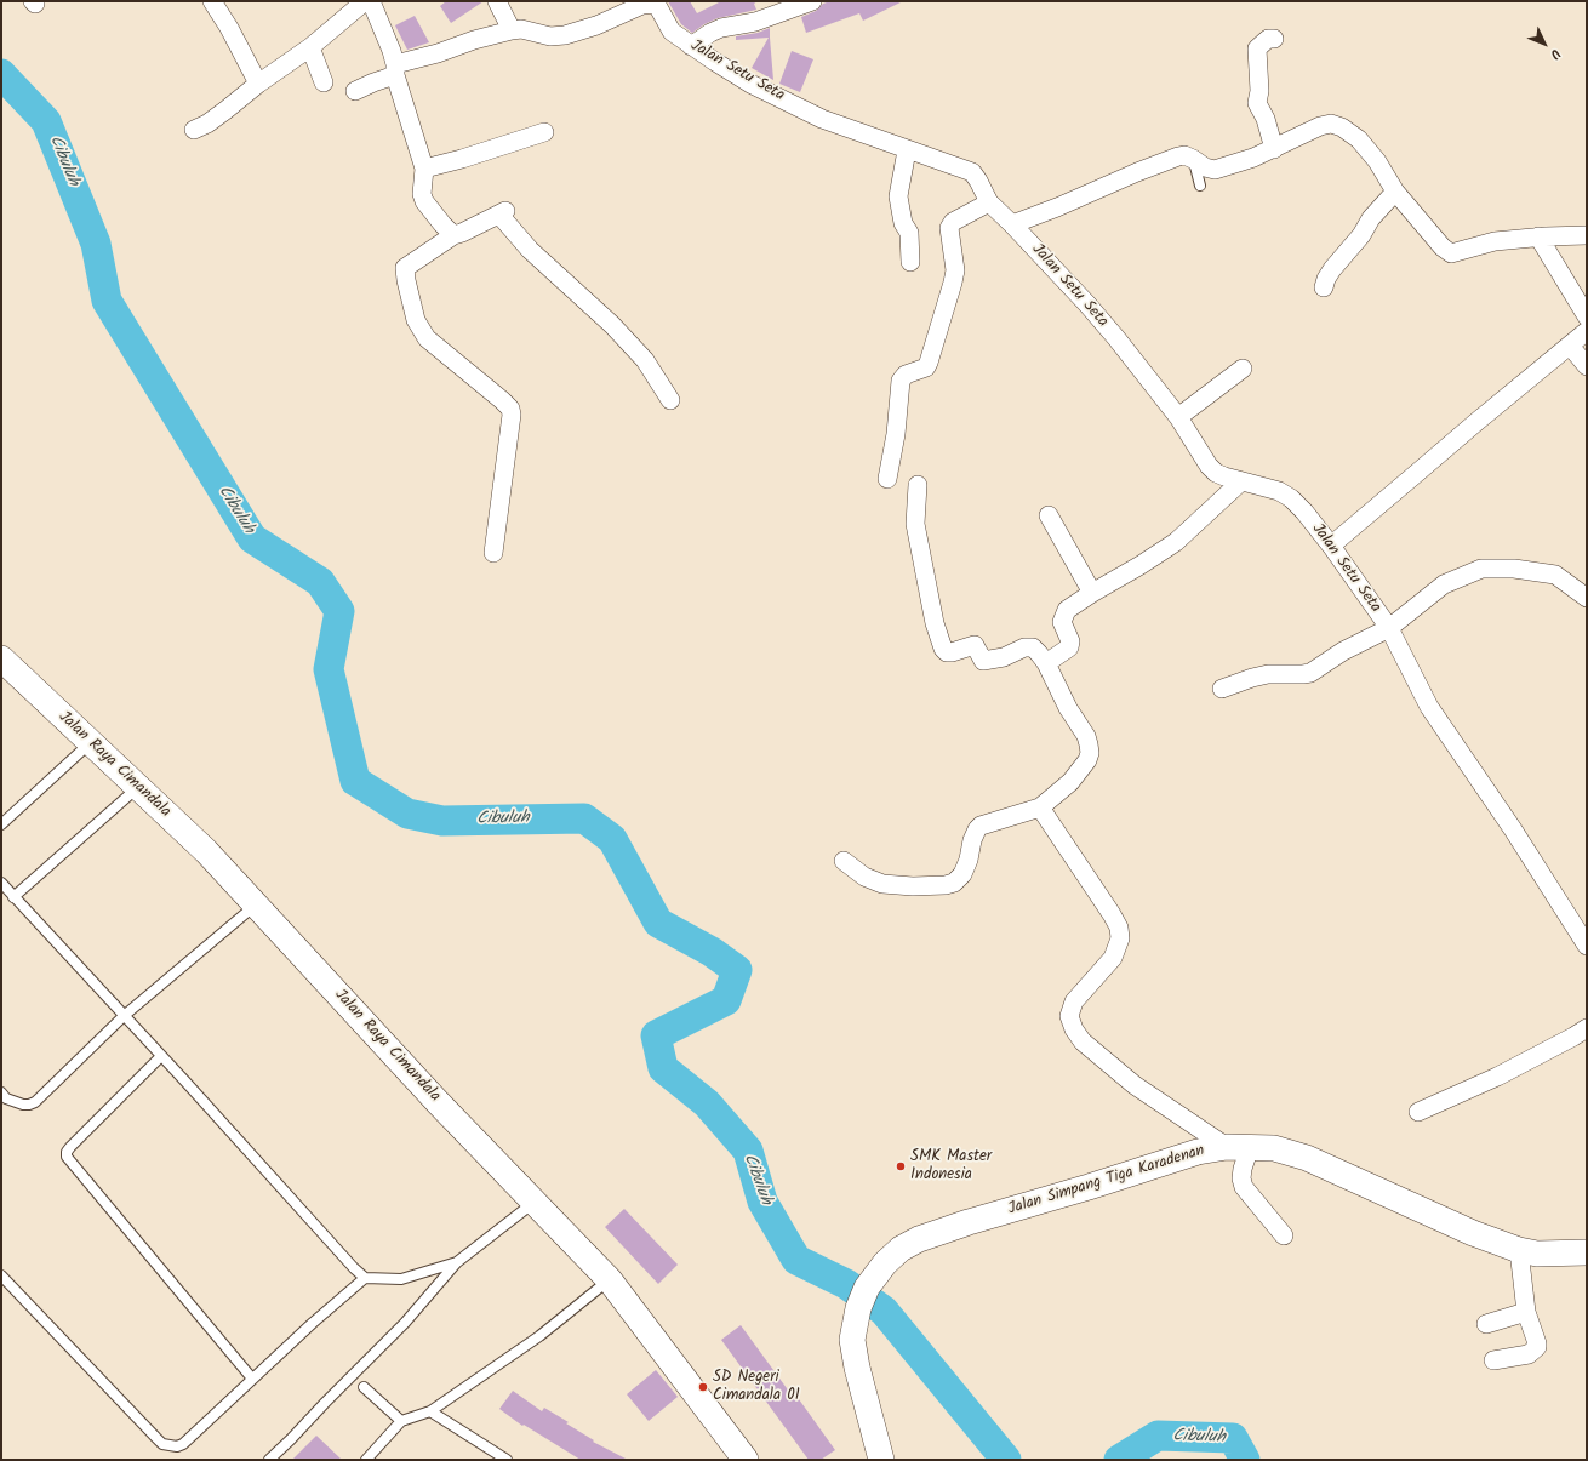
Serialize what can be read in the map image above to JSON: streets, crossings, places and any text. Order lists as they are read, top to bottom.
{
  "streets": {
    "street": ["Jalan Setu Seta", "Jalan Raya Cimandala", "Jalan Simpang Tiga Karadenan"]
  },
  "water": ["Cibuluh"],
  "places": ["SMK Master Indonesia", "SD Negeri Cimandala 01"],
  "north": "bottom right"
}
